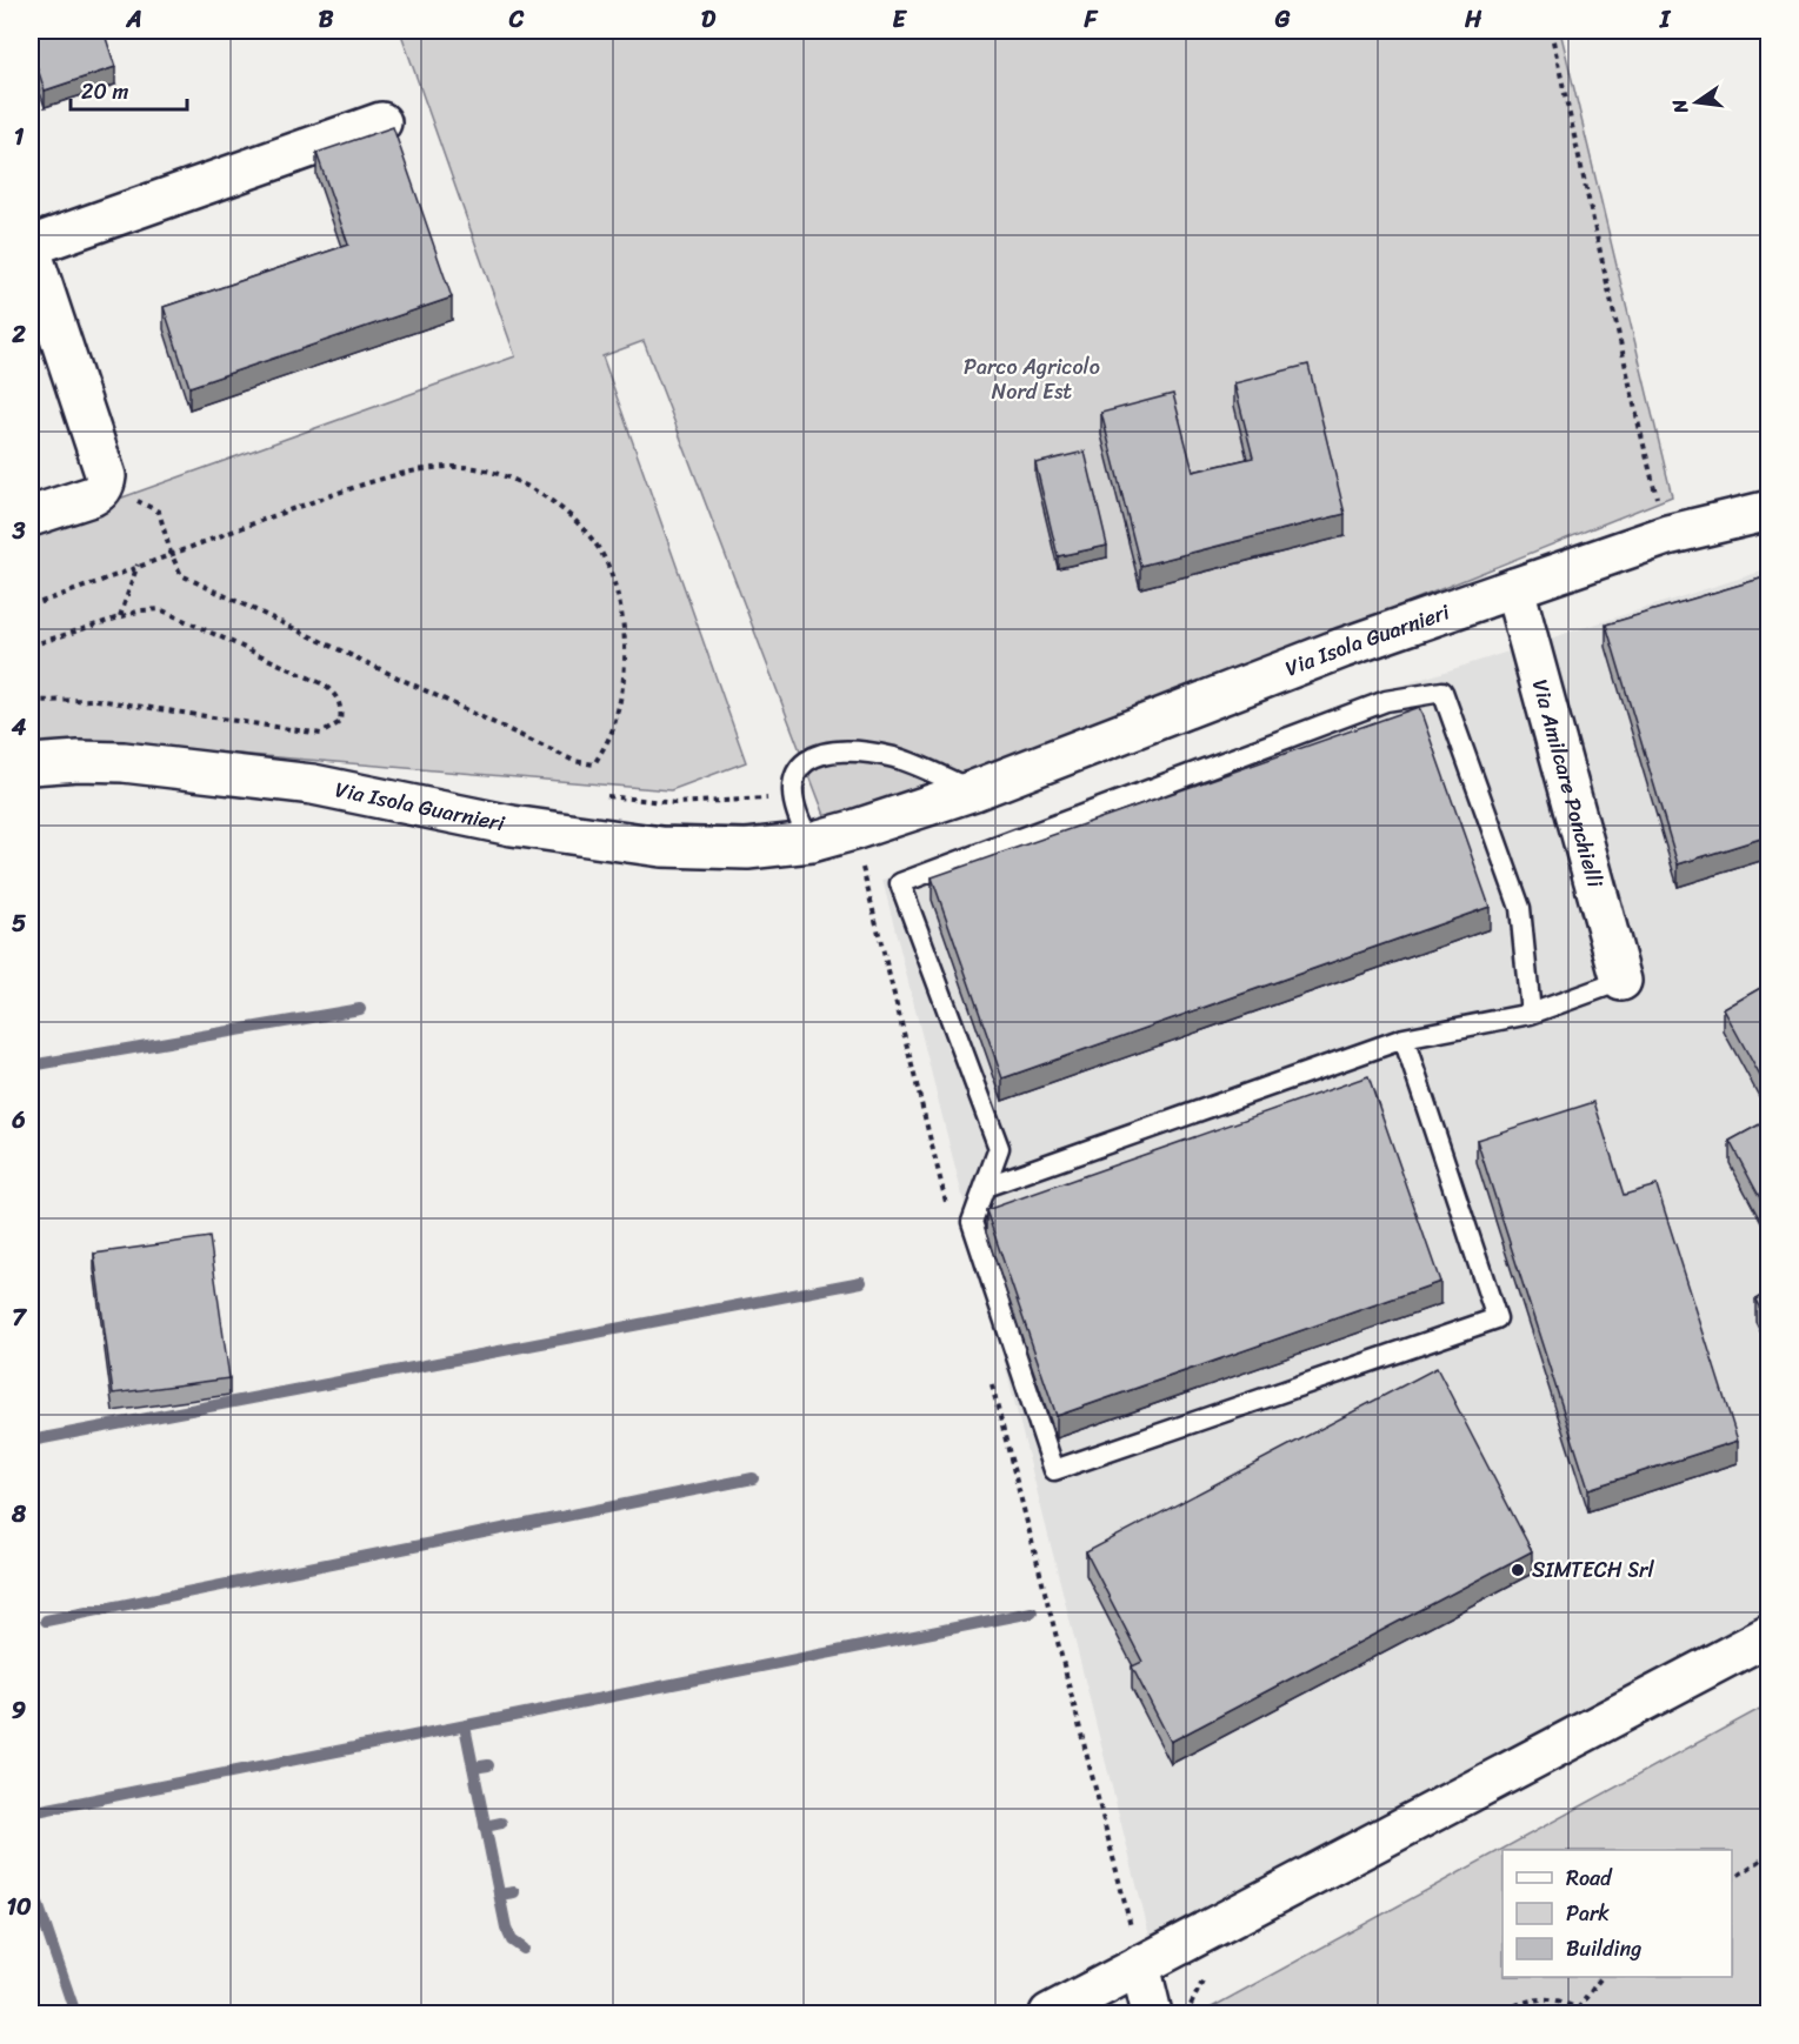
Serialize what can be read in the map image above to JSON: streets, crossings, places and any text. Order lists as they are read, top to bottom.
{
  "streets": {
    "street": ["Via Isola Guarnieri", "Via Amilcare Ponchielli"]
  },
  "crossings": [
    ["Via Isola Guarnieri", "Via Amilcare Ponchielli"]
  ],
  "parks": ["Parco Agricolo Nord Est"],
  "places": ["SIMTECH Srl"],
  "legend": ["Road", "Park", "Building"],
  "scale_bar": "20 m",
  "north": "left",
  "grid": {
    "columns": [
      "A",
      "B",
      "C",
      "D",
      "E",
      "F",
      "G",
      "H",
      "I"
    ],
    "rows": [
      "1",
      "2",
      "3",
      "4",
      "5",
      "6",
      "7",
      "8",
      "9",
      "10"
    ]
  }
}
